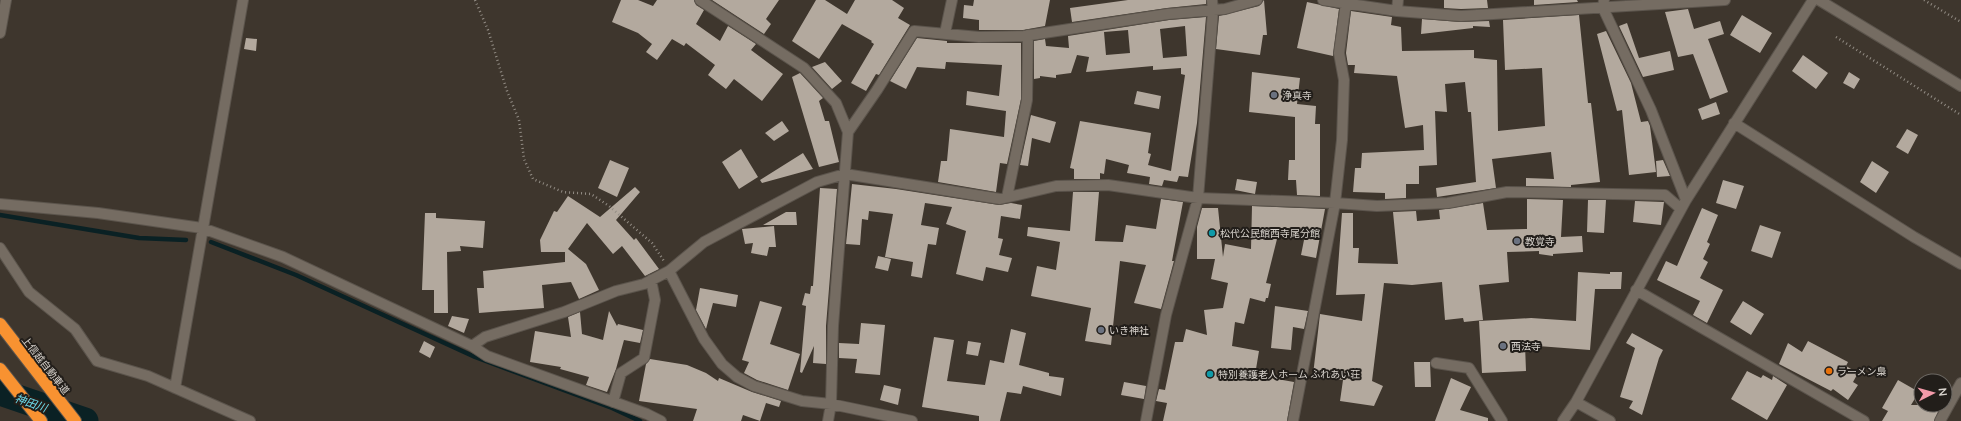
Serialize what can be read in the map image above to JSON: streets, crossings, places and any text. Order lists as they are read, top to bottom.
{
  "streets": {
    "highway": ["上信越自動車道"]
  },
  "water": ["神田川"],
  "places": [
    "浄真寺",
    "松代公民館西寺尾分館",
    "教覚寺",
    "いき神社",
    "西法寺",
    "ラーメン梟",
    "特別養護老人ホーム ふれあい荘"
  ],
  "north": "right"
}
